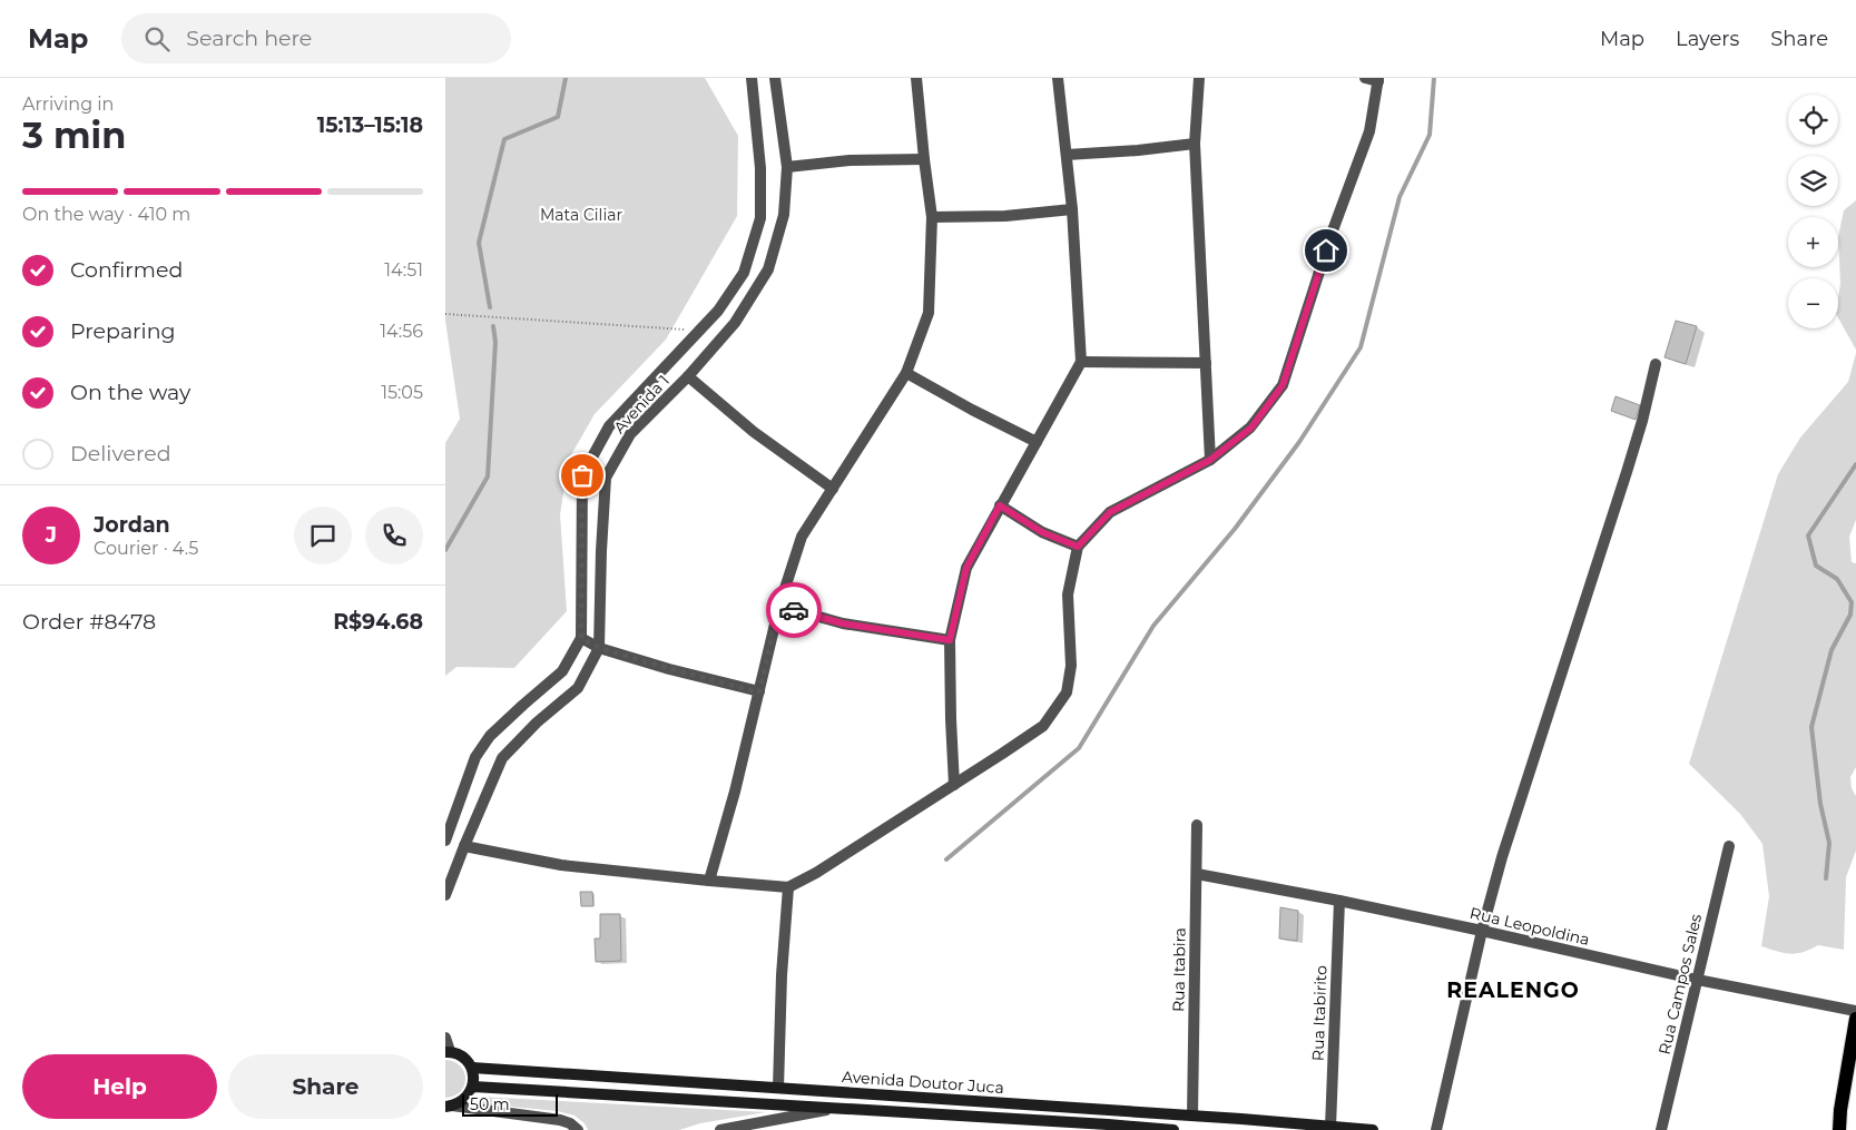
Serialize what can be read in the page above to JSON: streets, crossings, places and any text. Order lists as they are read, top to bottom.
{
  "streets": {
    "main road": ["Avenida Doutor Juca"],
    "street": [
      "Avenida 1",
      "Rua Leopoldina",
      "Rua Itabira",
      "Rua Campos Sales",
      "Rua Itabirito"
    ]
  },
  "crossings": [
    ["Rua Leopoldina", "Rua Itabira"],
    ["Rua Leopoldina", "Rua Campos Sales"],
    ["Rua Leopoldina", "Rua Itabirito"],
    ["Rua Itabira", "Avenida Doutor Juca"],
    ["Rua Itabirito", "Avenida Doutor Juca"]
  ],
  "districts": ["REALENGO"],
  "parks": ["Mata Ciliar"],
  "scale_bar": "50 m",
  "page": {
    "header": "Map",
    "search": "Search here",
    "nav": ["Map", "Layers", "Share"],
    "heading": ["3 min", "Arriving in", "15:13–15:18"],
    "panel": [
      "Jordan",
      "Courier · 4.5",
      "Order #8478",
      "R$94.68"
    ],
    "map_buttons": ["+", "−"],
    "bar": "On the way · 410 m",
    "list": [
      ["Confirmed", "14:51"],
      ["Preparing", "14:56"],
      ["On the way", "15:05"],
      "Delivered"
    ],
    "round": "J",
    "buttons": ["Help", "Share"],
    "scale": "50 m"
  }
}
